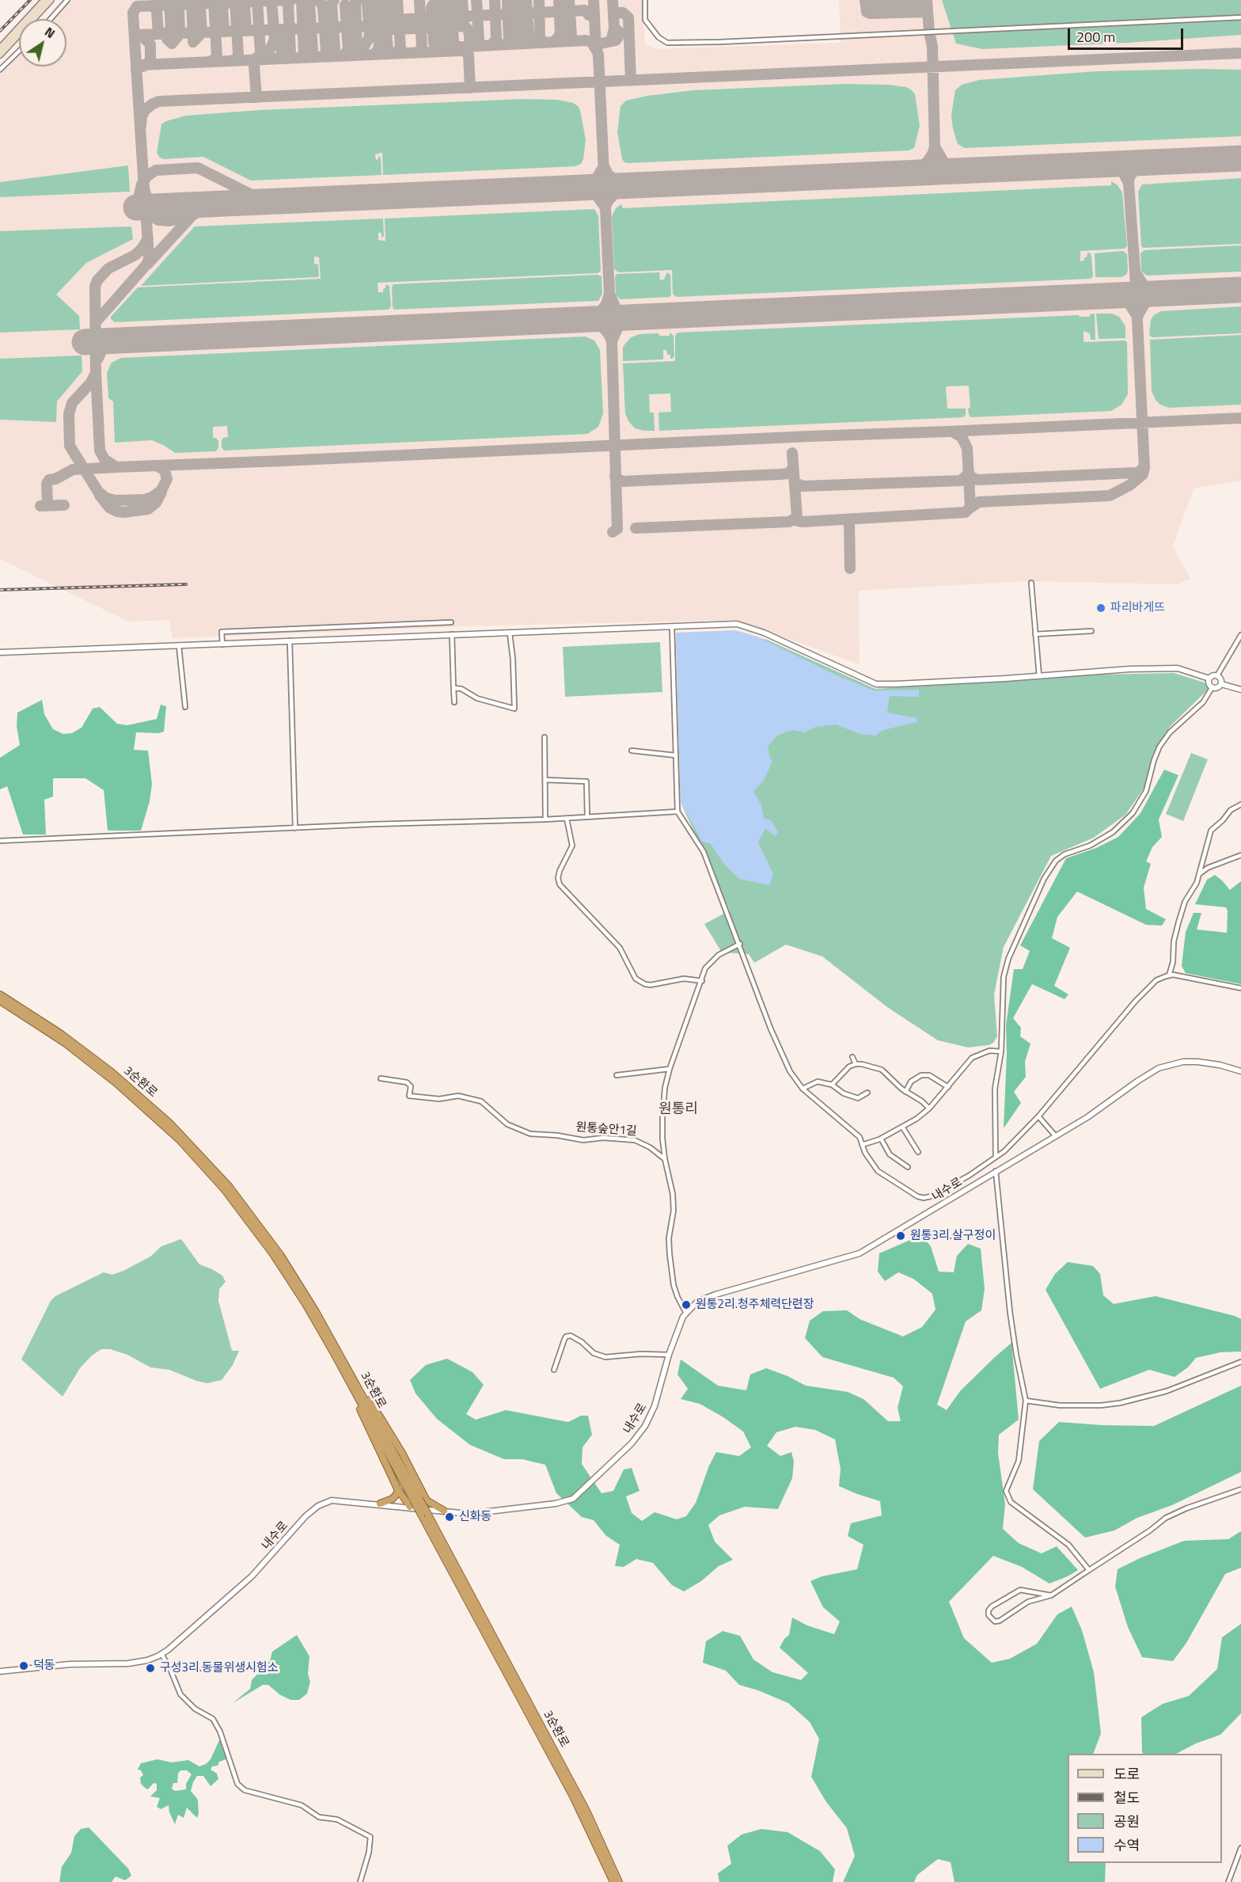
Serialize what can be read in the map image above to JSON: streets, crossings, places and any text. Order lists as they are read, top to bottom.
{
  "streets": {
    "highway": ["3순환로"],
    "street": ["원통숲안1길", "내수로"]
  },
  "crossings": [
    ["3순환로", "내수로"]
  ],
  "districts": ["원통리"],
  "places": [
    "파리바게뜨",
    "원통3리.살구정이",
    "원통2리.청주체력단련장",
    "신화동",
    "덕동",
    "구성3리.동물위생시험소"
  ],
  "legend": [
    "도로",
    "철도",
    "공원",
    "수역"
  ],
  "scale_bar": "200 m",
  "north": "top right"
}
